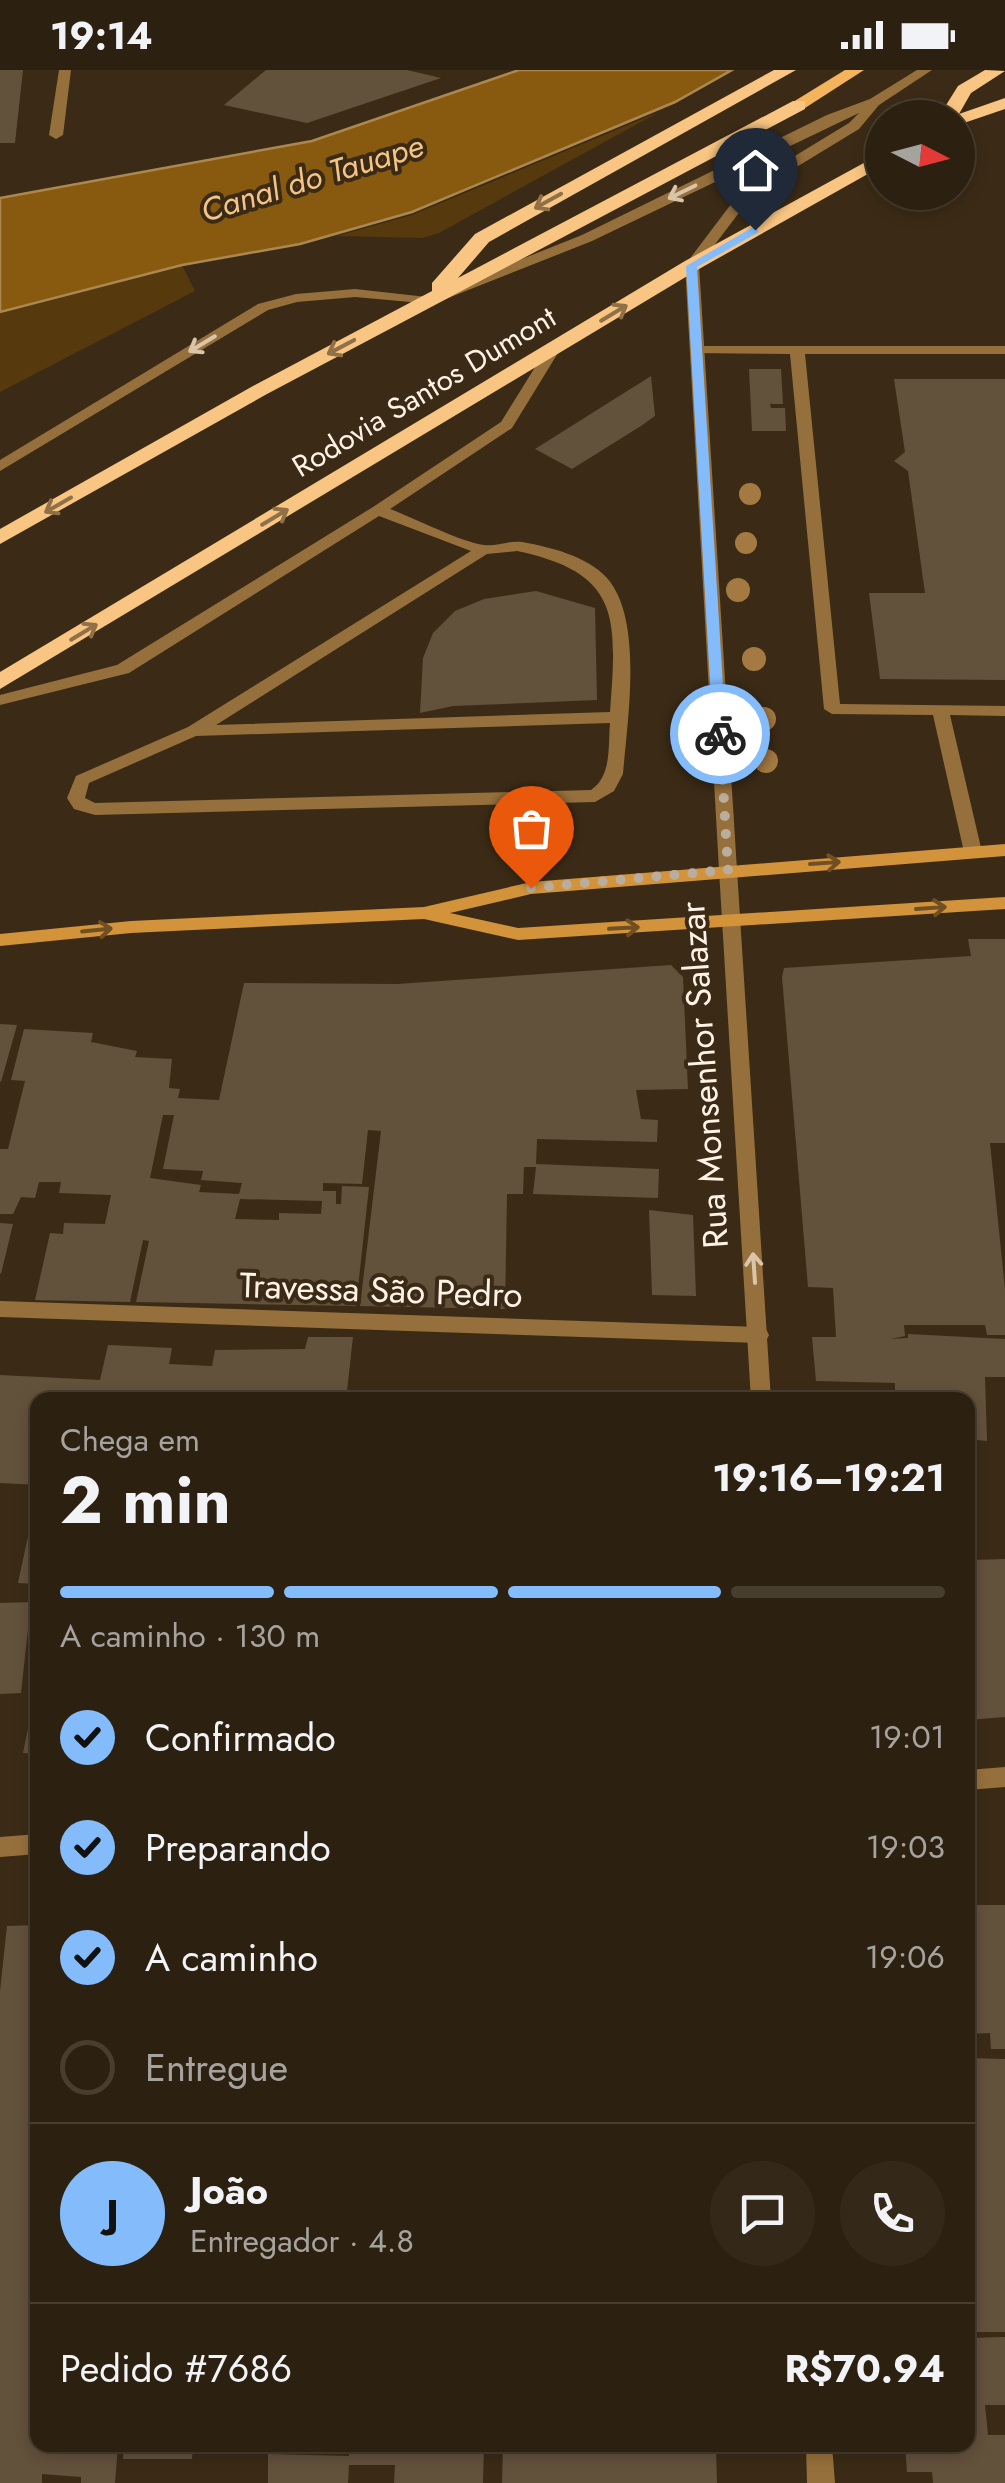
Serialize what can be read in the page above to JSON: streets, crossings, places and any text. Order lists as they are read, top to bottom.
{
  "streets": {
    "highway": ["Rodovia Santos Dumont"],
    "street": ["Rua Monsenhor Salazar", "Travessa São Pedro"]
  },
  "crossings": [
    ["Rodovia Santos Dumont", "Rua Monsenhor Salazar"],
    ["Rua Monsenhor Salazar", "Travessa São Pedro"]
  ],
  "one_way": ["Rua Monsenhor Salazar"],
  "water": ["Canal do Tauape"],
  "north": "right",
  "page": {
    "status": "19:14",
    "heading": ["2 min", "Chega em", "19:16–19:21"],
    "panel": [
      "João",
      "Entregador · 4.8",
      "Pedido #7686",
      "R$70.94"
    ],
    "bar": "A caminho · 130 m",
    "list": [
      ["Confirmado", "19:01"],
      ["Preparando", "19:03"],
      ["A caminho", "19:06"],
      "Entregue"
    ],
    "round": "J"
  }
}
